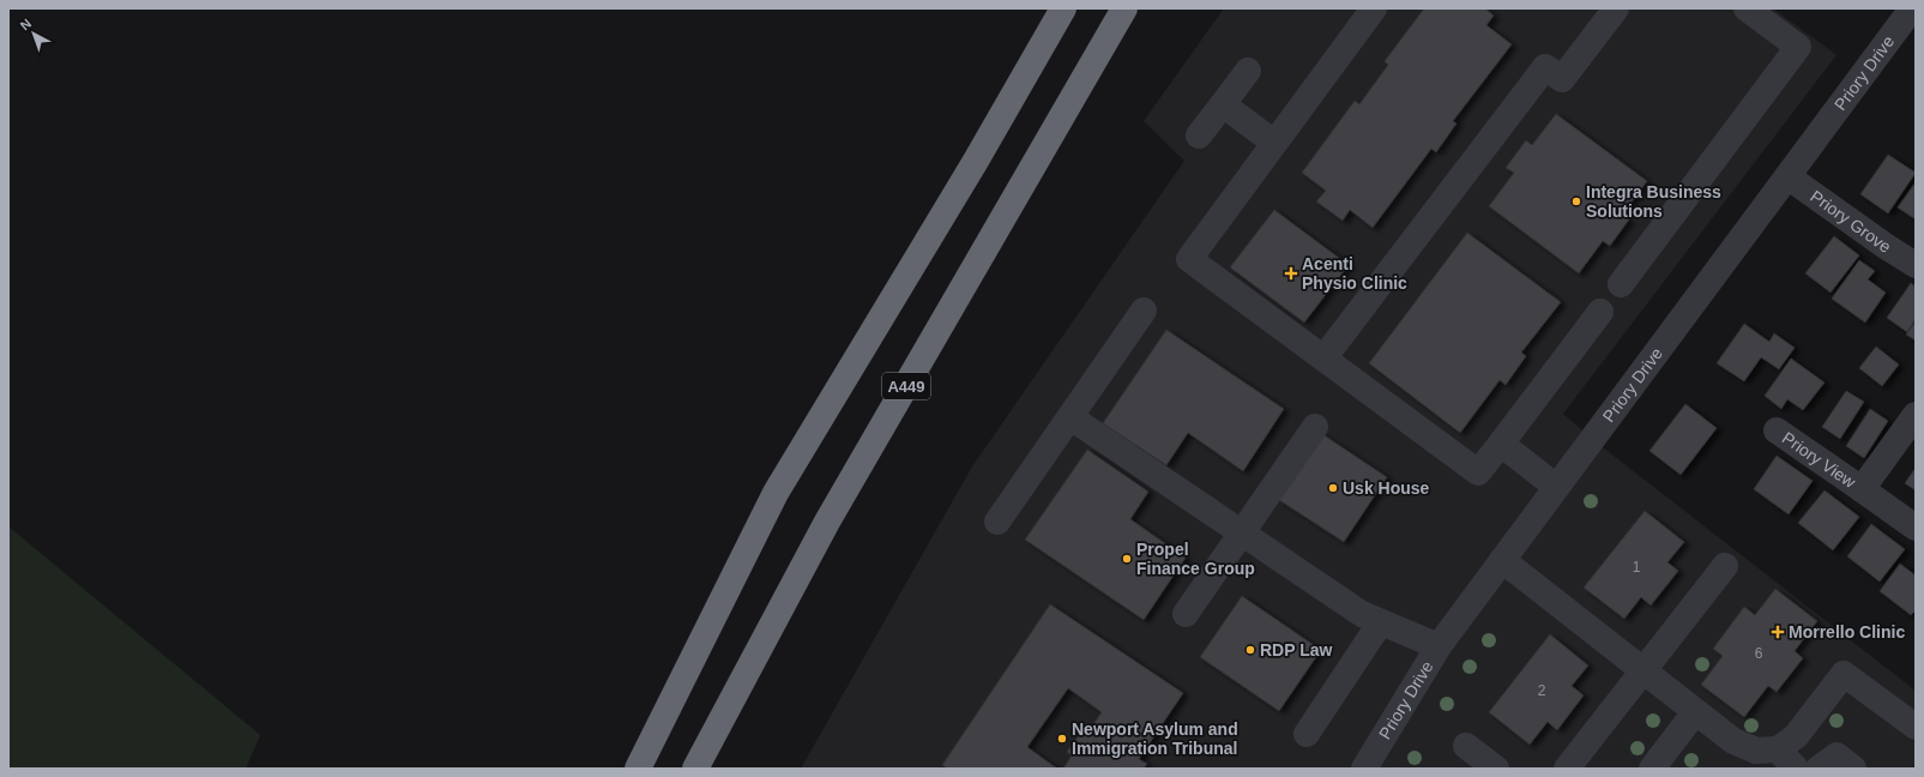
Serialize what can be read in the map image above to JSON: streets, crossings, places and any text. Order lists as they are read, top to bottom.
{
  "streets": {
    "highway": ["A449"],
    "street": ["Priory Drive", "Priory Grove", "Priory View"]
  },
  "crossings": [
    ["Priory Drive", "Priory Grove"]
  ],
  "places": {
    "other": [
      "Integra Business Solutions",
      "Usk House",
      "Propel Finance Group",
      "RDP Law",
      "Newport Asylum and Immigration Tribunal"
    ],
    "health": ["Acenti Physio Clinic", "Morrello Clinic"]
  },
  "house_numbers": ["1", "6", "2"],
  "north": "top left"
}
